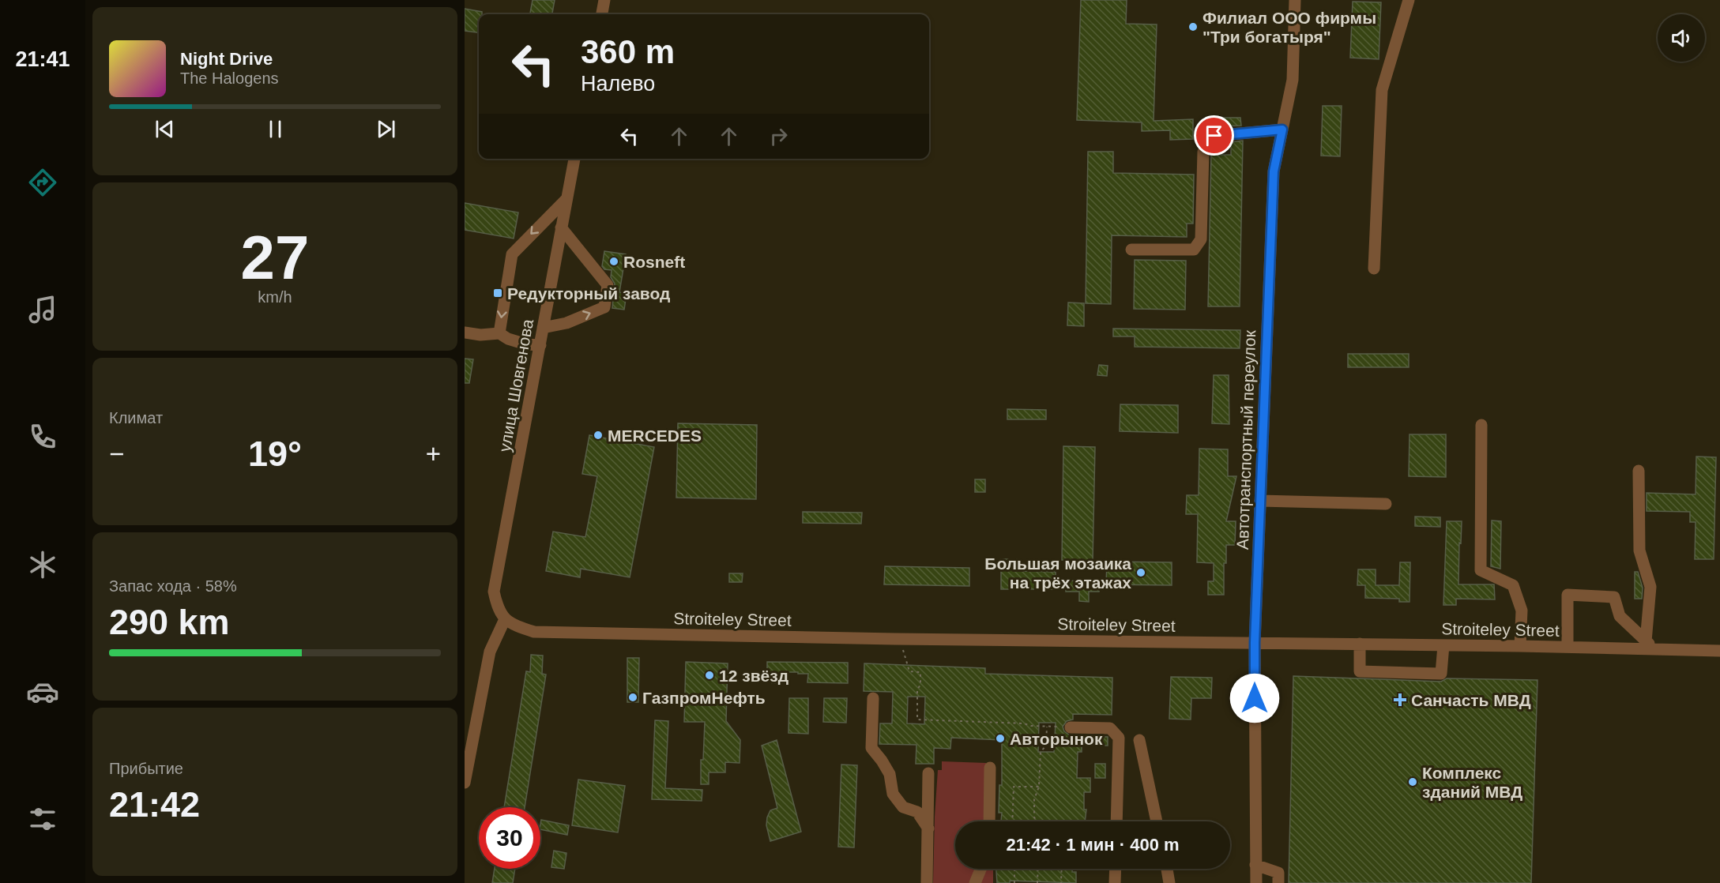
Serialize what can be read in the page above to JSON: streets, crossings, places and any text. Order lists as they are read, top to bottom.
{
  "streets": {
    "street": ["улица Шовгенова", "Автотранспортный переулок", "Stroiteley Street"]
  },
  "crossings": [
    ["улица Шовгенова", "Stroiteley Street"],
    ["Автотранспортный переулок", "Stroiteley Street"]
  ],
  "places": {
    "other": [
      "Филиал ООО фирмы \"Три богатыря\"",
      "Rosneft",
      "MERCEDES",
      "Большая мозаика на трёх этажах",
      "12 звёзд",
      "ГазпромНефть",
      "Авторынок",
      "Комплекс зданий МВД"
    ],
    "transit": ["Редукторный завод"],
    "health": ["Санчасть МВД"]
  },
  "page": {
    "tabs": "21:41",
    "turn": ["360 m", "Налево"],
    "song": ["Night Drive", "The Halogens"],
    "tile": [
      ["27", "km/h"],
      "Климат",
      ["Запас хода · 58%", "290 km"],
      ["Прибытие", "21:42"]
    ],
    "heat": ["−", "19°", "+"],
    "limit": "30",
    "trip": "21:42 · 1 мин · 400 m"
  }
}
